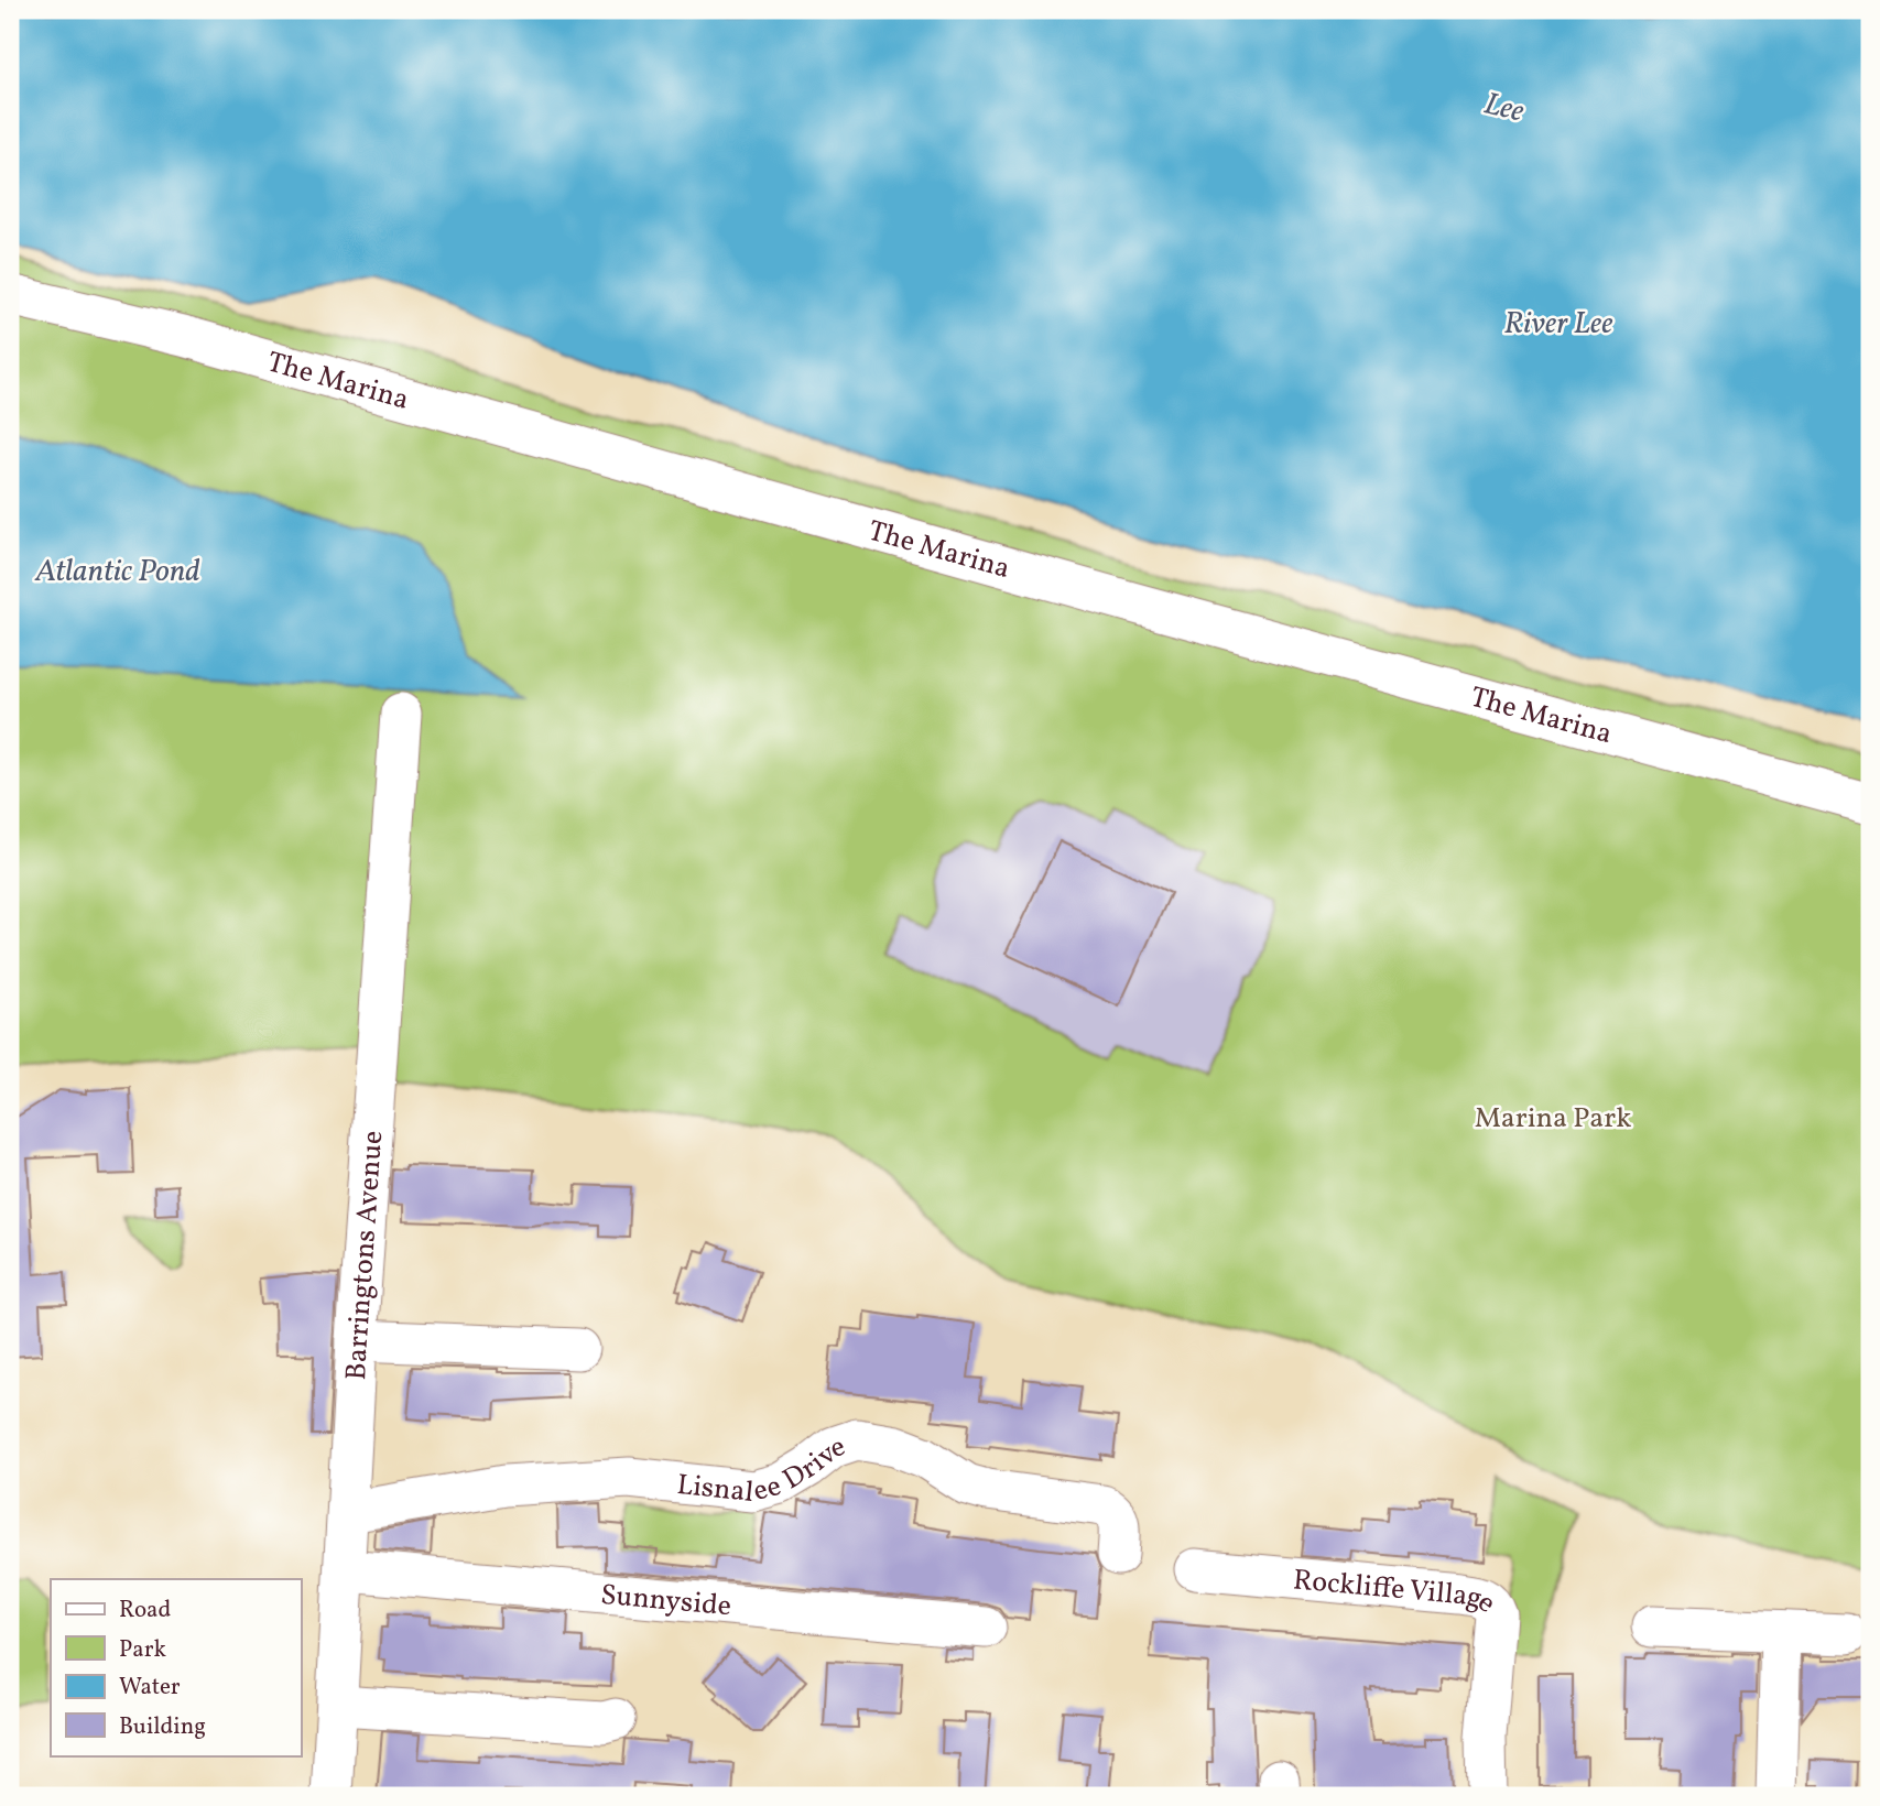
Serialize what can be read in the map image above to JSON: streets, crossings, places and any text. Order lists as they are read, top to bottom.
{
  "streets": {
    "street": [
      "The Marina",
      "Barringtons Avenue",
      "Lisnalee Drive",
      "Sunnyside",
      "Rockliffe Village"
    ]
  },
  "crossings": [
    ["Barringtons Avenue", "Lisnalee Drive"],
    ["Barringtons Avenue", "Sunnyside"]
  ],
  "water": ["Lee", "River Lee", "Atlantic Pond"],
  "parks": ["Marina Park"],
  "legend": [
    "Road",
    "Park",
    "Water",
    "Building"
  ]
}
